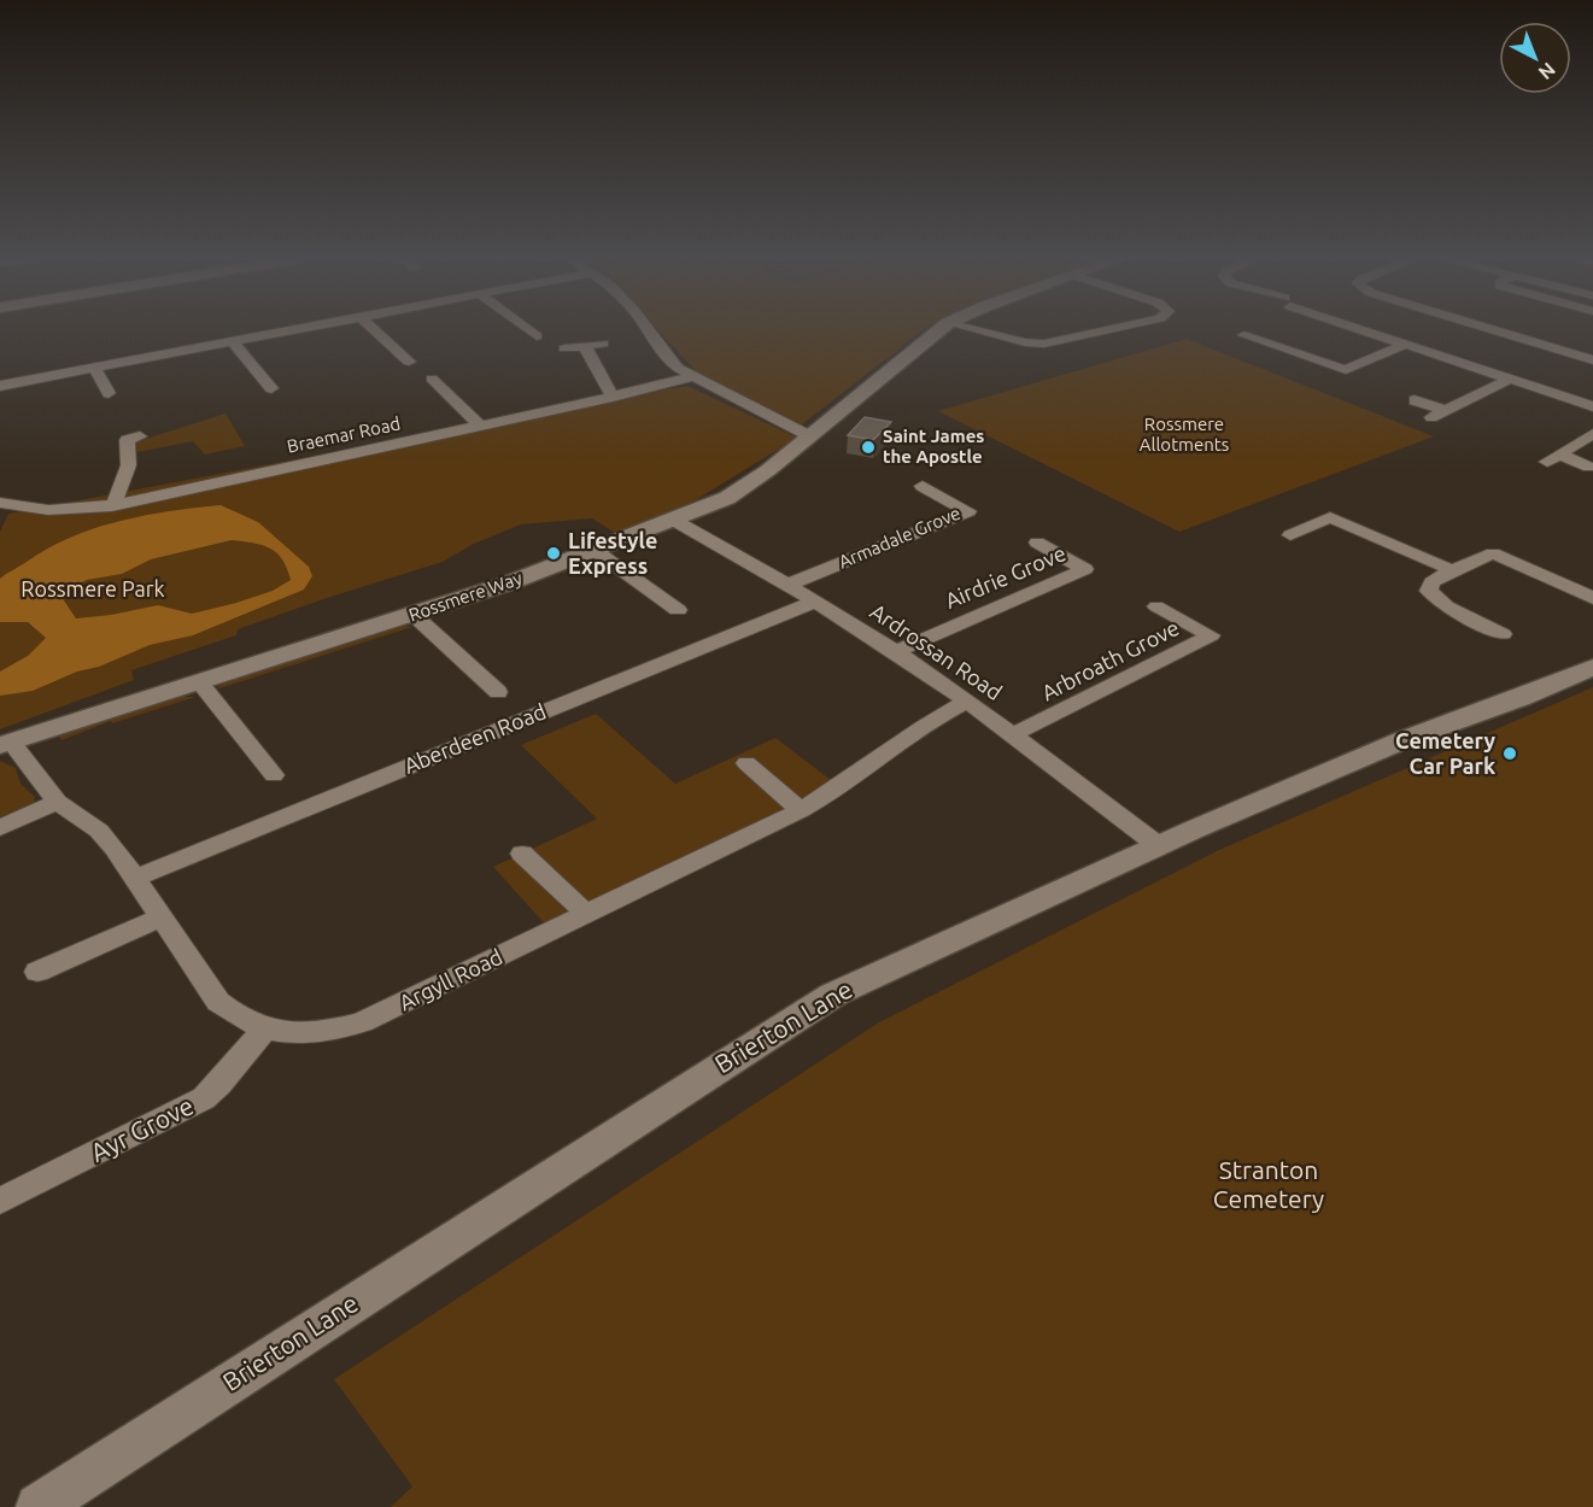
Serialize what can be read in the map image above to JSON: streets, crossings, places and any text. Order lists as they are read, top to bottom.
{
  "streets": {
    "street": [
      "Braemar Road",
      "Armadale Grove",
      "Airdrie Grove",
      "Rossmere Way",
      "Ardrossan Road",
      "Arbroath Grove",
      "Aberdeen Road",
      "Argyll Road",
      "Brierton Lane",
      "Ayr Grove"
    ]
  },
  "crossings": [
    ["Armadale Grove", "Ardrossan Road"],
    ["Airdrie Grove", "Ardrossan Road"],
    ["Rossmere Way", "Ardrossan Road"],
    ["Rossmere Way", "Argyll Road"],
    ["Ardrossan Road", "Arbroath Grove"],
    ["Ardrossan Road", "Aberdeen Road"],
    ["Ardrossan Road", "Argyll Road"],
    ["Ardrossan Road", "Brierton Lane"],
    ["Aberdeen Road", "Argyll Road"],
    ["Argyll Road", "Ayr Grove"]
  ],
  "parks": ["Rossmere Allotments", "Rossmere Park", "Stranton Cemetery"],
  "places": ["Saint James the Apostle", "Lifestyle Express", "Cemetery Car Park"],
  "north": "bottom right"
}
